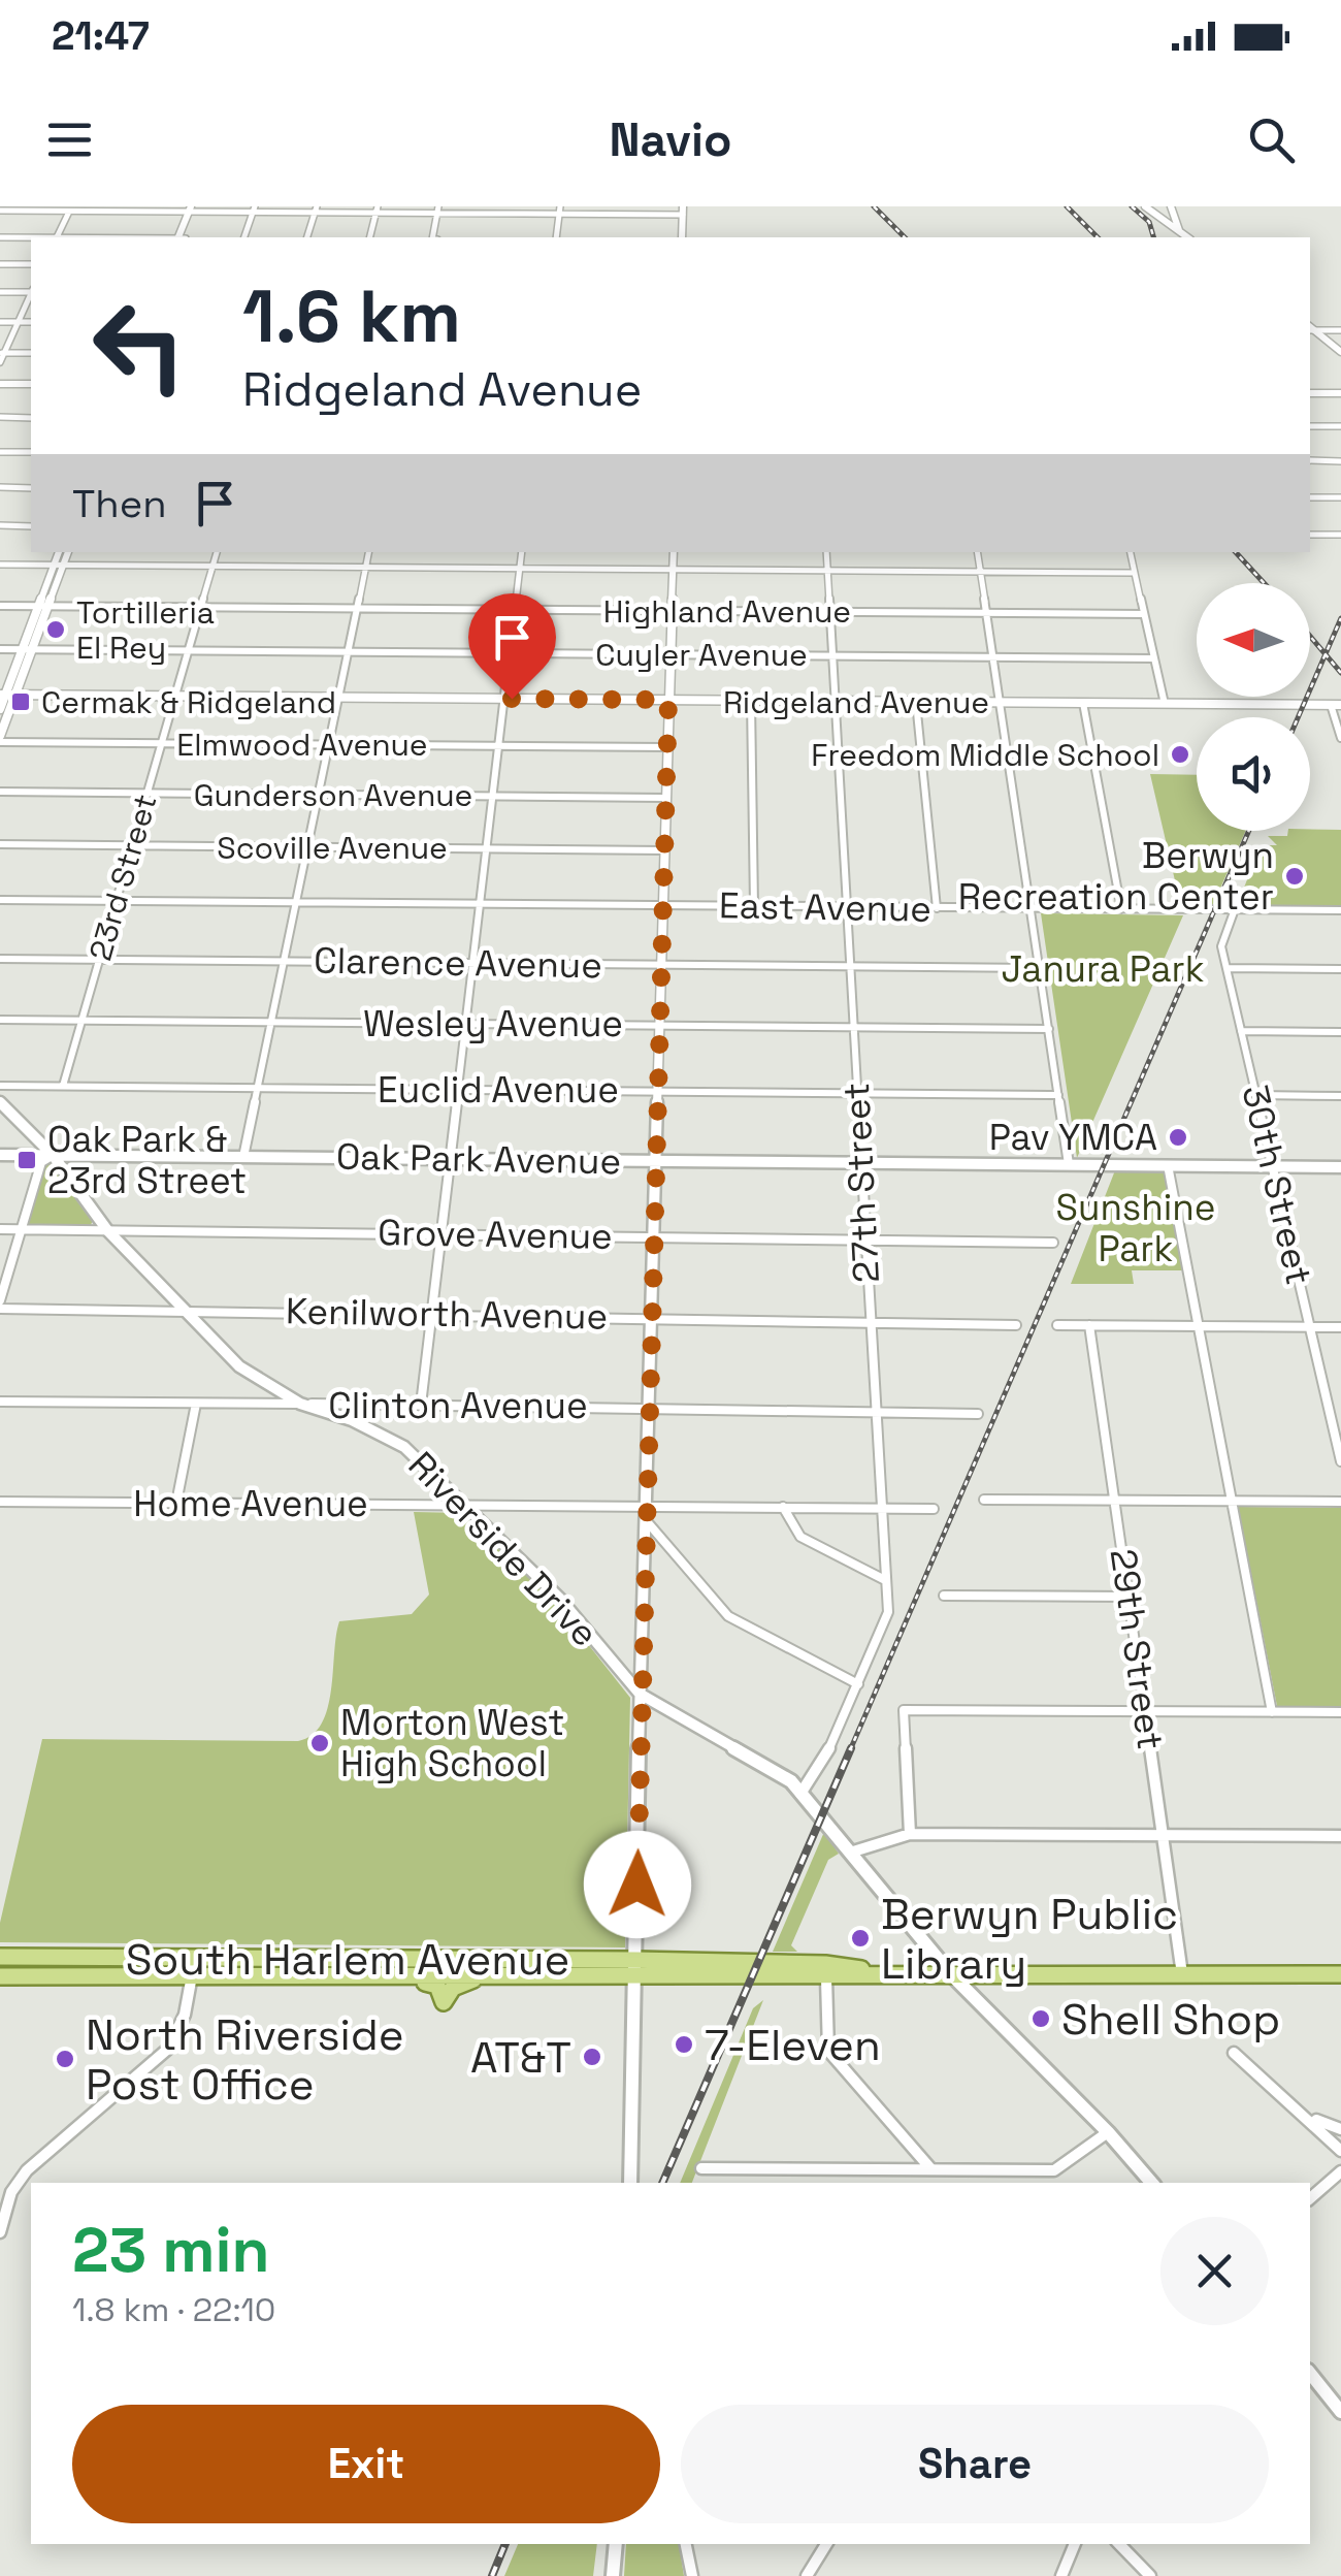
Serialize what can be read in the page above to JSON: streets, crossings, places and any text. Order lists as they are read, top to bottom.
{
  "streets": {
    "main road": ["South Harlem Avenue"],
    "street": [
      "Highland Avenue",
      "Cuyler Avenue",
      "Ridgeland Avenue",
      "Elmwood Avenue",
      "Gunderson Avenue",
      "Scoville Avenue",
      "23rd Street",
      "East Avenue",
      "Clarence Avenue",
      "Wesley Avenue",
      "Euclid Avenue",
      "Oak Park Avenue",
      "27th Street",
      "30th Street",
      "Grove Avenue",
      "Kenilworth Avenue",
      "Clinton Avenue",
      "Home Avenue",
      "Riverside Drive",
      "29th Street"
    ]
  },
  "crossings": [
    ["Highland Avenue", "23rd Street"],
    ["Highland Avenue", "27th Street"],
    ["Cuyler Avenue", "23rd Street"],
    ["Cuyler Avenue", "27th Street"],
    ["Ridgeland Avenue", "23rd Street"],
    ["Ridgeland Avenue", "27th Street"],
    ["Elmwood Avenue", "23rd Street"],
    ["Gunderson Avenue", "23rd Street"],
    ["Scoville Avenue", "23rd Street"],
    ["23rd Street", "East Avenue"],
    ["23rd Street", "Clarence Avenue"],
    ["23rd Street", "Wesley Avenue"],
    ["23rd Street", "Euclid Avenue"],
    ["East Avenue", "27th Street"],
    ["East Avenue", "30th Street"],
    ["Clarence Avenue", "27th Street"],
    ["Wesley Avenue", "27th Street"],
    ["Euclid Avenue", "27th Street"],
    ["Oak Park Avenue", "27th Street"],
    ["Oak Park Avenue", "30th Street"],
    ["Oak Park Avenue", "Riverside Drive"],
    ["27th Street", "Grove Avenue"],
    ["27th Street", "Kenilworth Avenue"],
    ["27th Street", "Clinton Avenue"],
    ["27th Street", "Home Avenue"],
    ["27th Street", "Riverside Drive"],
    ["Grove Avenue", "Riverside Drive"],
    ["Kenilworth Avenue", "Riverside Drive"],
    ["Clinton Avenue", "Riverside Drive"],
    ["Home Avenue", "Riverside Drive"],
    ["Riverside Drive", "South Harlem Avenue"],
    ["29th Street", "South Harlem Avenue"]
  ],
  "parks": ["Janura Park", "Sunshine Park"],
  "places": {
    "other": [
      "Tortilleria El Rey",
      "Freedom Middle School",
      "Berwyn Recreation Center",
      "Pav YMCA",
      "Morton West High School",
      "Berwyn Public Library",
      "Shell Shop",
      "7-Eleven",
      "AT&T",
      "North Riverside Post Office"
    ],
    "transit": ["Cermak & Ridgeland", "Oak Park & 23rd Street"]
  },
  "north": "left",
  "page": {
    "status": "21:47",
    "header": "Navio",
    "turn": ["1.6 km", "Ridgeland Avenue"],
    "then": "Then",
    "heading": ["23 min", "1.8 km · 22:10"],
    "buttons": ["Exit", "Share"]
  }
}
